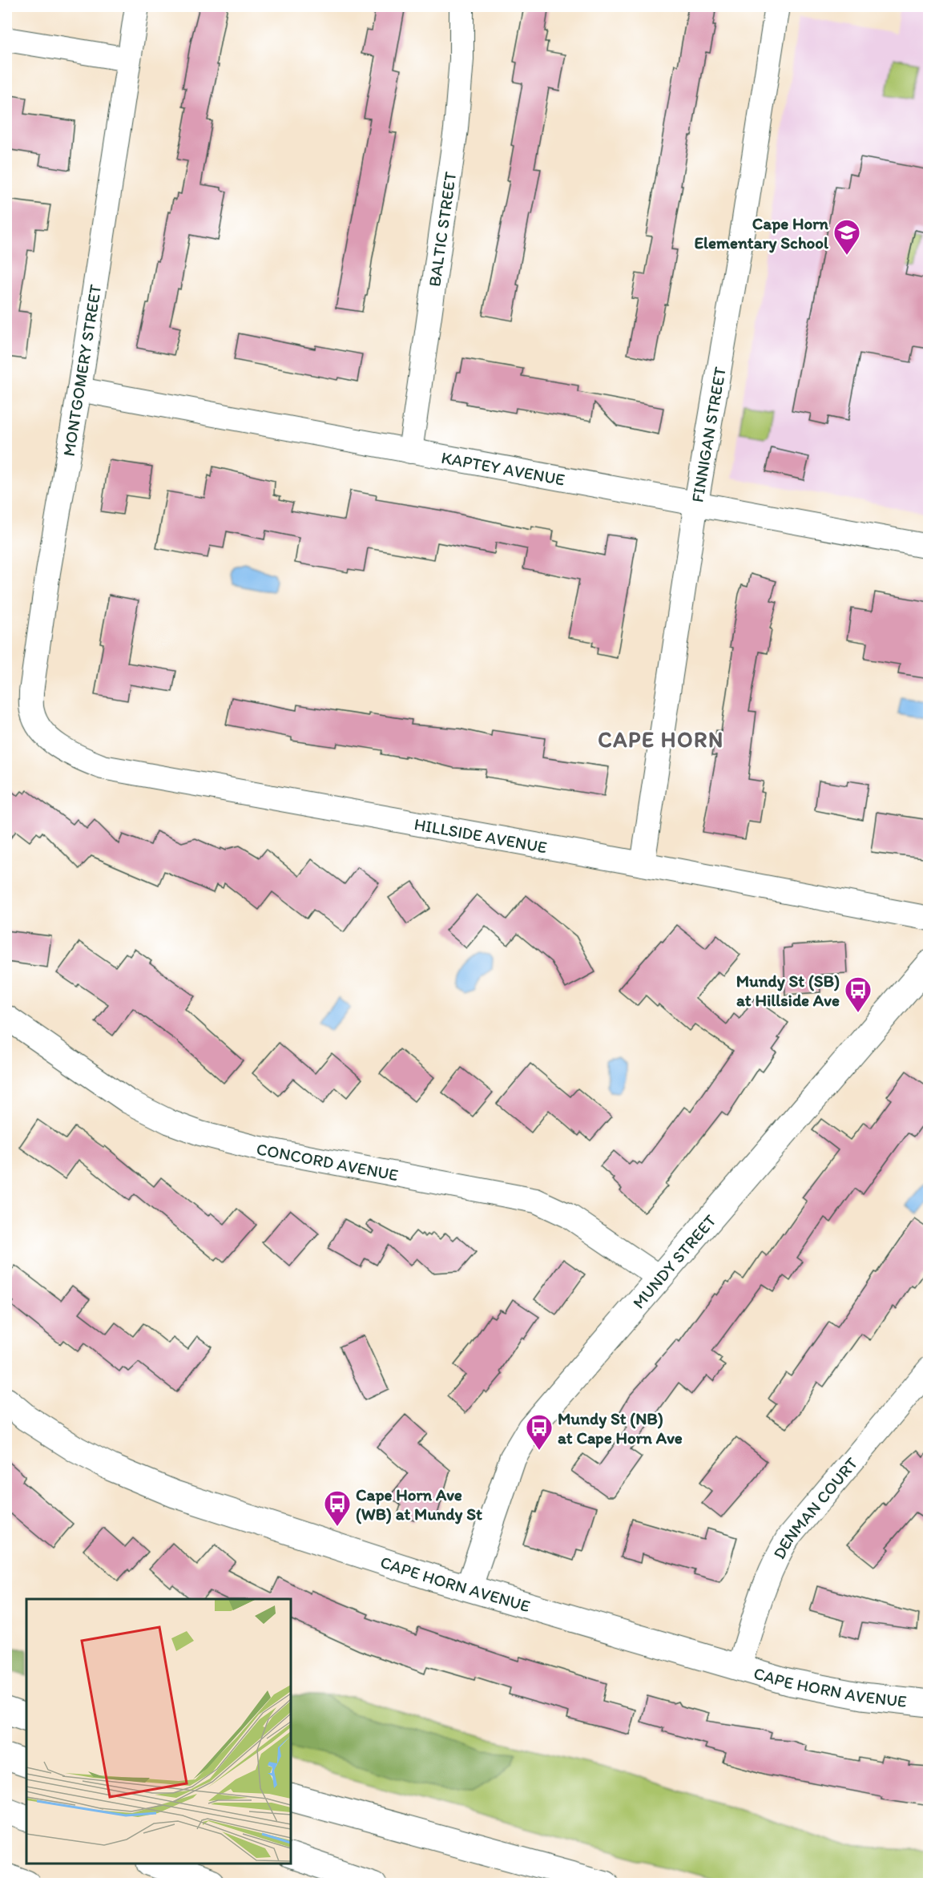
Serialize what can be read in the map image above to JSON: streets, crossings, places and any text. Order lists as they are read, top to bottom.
{
  "streets": {
    "main road": ["MUNDY STREET", "CAPE HORN AVENUE"],
    "street": [
      "BALTIC STREET",
      "MONTGOMERY STREET",
      "FINNIGAN STREET",
      "KAPTEY AVENUE",
      "HILLSIDE AVENUE",
      "CONCORD AVENUE",
      "DENMAN COURT"
    ]
  },
  "crossings": [
    ["BALTIC STREET", "KAPTEY AVENUE"],
    ["MONTGOMERY STREET", "KAPTEY AVENUE"],
    ["MONTGOMERY STREET", "HILLSIDE AVENUE"],
    ["FINNIGAN STREET", "KAPTEY AVENUE"],
    ["FINNIGAN STREET", "HILLSIDE AVENUE"],
    ["CONCORD AVENUE", "MUNDY STREET"],
    ["MUNDY STREET", "CAPE HORN AVENUE"],
    ["DENMAN COURT", "CAPE HORN AVENUE"]
  ],
  "districts": ["CAPE HORN"],
  "places": {
    "school or university": ["Cape Horn Elementary School"],
    "bus stop": ["Mundy St (SB) at Hillside Ave", "Mundy St (NB) at Cape Horn Ave", "Cape Horn Ave (WB) at Mundy St"]
  }
}
